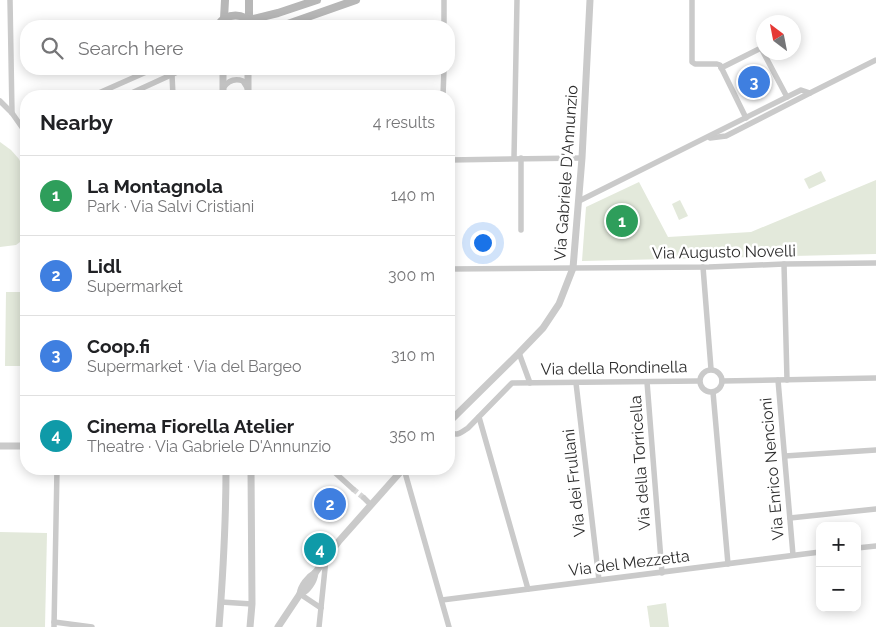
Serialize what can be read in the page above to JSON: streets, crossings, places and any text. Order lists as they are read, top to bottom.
{
  "streets": {
    "street": [
      "Via Gabriele D'Annunzio",
      "Via Augusto Novelli",
      "Via della Rondinella",
      "Via della Torricella",
      "Via Enrico Nencioni",
      "Via dei Frullani",
      "Via del Mezzetta"
    ]
  },
  "crossings": [
    ["Via Gabriele D'Annunzio", "Via Augusto Novelli"],
    ["Via Gabriele D'Annunzio", "Via della Rondinella"],
    ["Via della Rondinella", "Via della Torricella"],
    ["Via della Rondinella", "Via dei Frullani"],
    ["Via della Torricella", "Via del Mezzetta"],
    ["Via Enrico Nencioni", "Via del Mezzetta"],
    ["Via dei Frullani", "Via del Mezzetta"]
  ],
  "north": "top left",
  "page": {
    "search": "Search here",
    "pins": [
      "3",
      "1",
      "2",
      "4"
    ],
    "heading": ["Nearby", "4 results"],
    "list": [
      {
        "mark": "1",
        "name": "La Montagnola",
        "note": "Park · Via Salvi Cristiani",
        "value": "140 m"
      },
      {
        "mark": "2",
        "name": "Lidl",
        "note": "Supermarket",
        "value": "300 m"
      },
      {
        "mark": "3",
        "name": "Coop.fi",
        "note": "Supermarket · Via del Bargeo",
        "value": "310 m"
      },
      {
        "mark": "4",
        "name": "Cinema Fiorella Atelier",
        "note": "Theatre · Via Gabriele D'Annunzio",
        "value": "350 m"
      }
    ],
    "map_buttons": ["+", "−"]
  }
}
